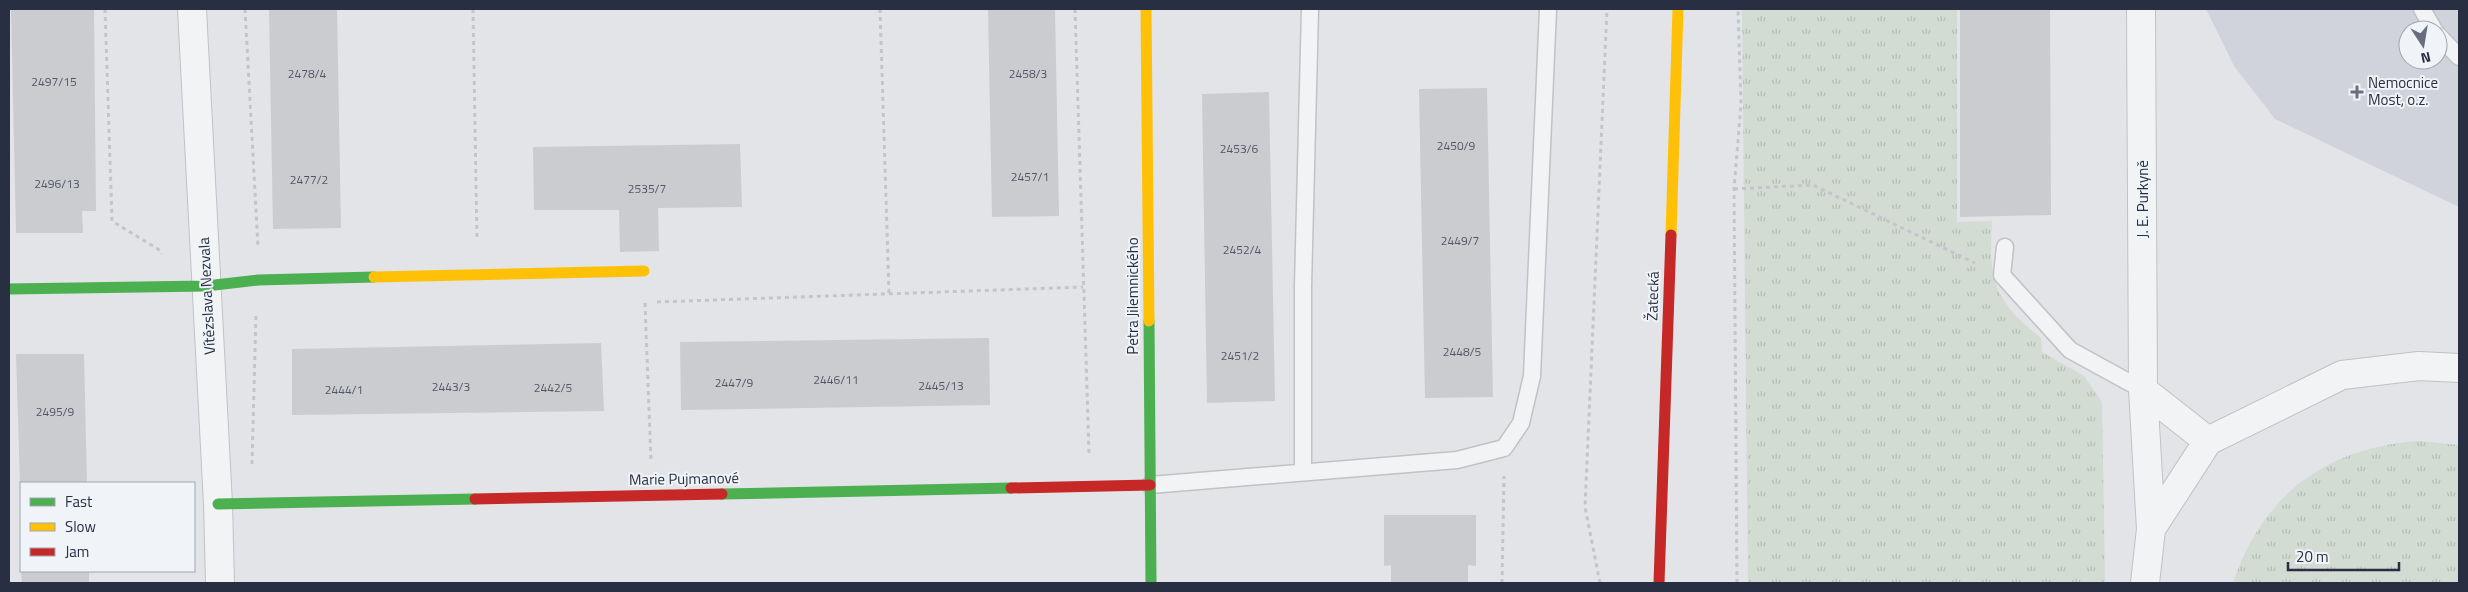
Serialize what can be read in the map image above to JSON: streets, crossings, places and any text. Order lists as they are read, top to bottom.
{
  "streets": {
    "street": [
      "J. E. Purkyně",
      "Vítězslava Nezvala",
      "Petra Jilemnického",
      "Žatecká",
      "Marie Pujmanové"
    ]
  },
  "crossings": [
    ["Vítězslava Nezvala", "Marie Pujmanové"],
    ["Petra Jilemnického", "Marie Pujmanové"]
  ],
  "places": {
    "health": ["Nemocnice Most, o.z."]
  },
  "house_numbers": [
    "2478/4",
    "2458/3",
    "2497/15",
    "2450/9",
    "2453/6",
    "2457/1",
    "2477/2",
    "2496/13",
    "2535/7",
    "2449/7",
    "2452/4",
    "2448/5",
    "2451/2",
    "2446/11",
    "2447/9",
    "2445/13",
    "2443/3",
    "2442/5",
    "2444/1",
    "2495/9"
  ],
  "legend": ["Fast", "Slow", "Jam"],
  "scale_bar": "20 m",
  "north": "bottom"
}
